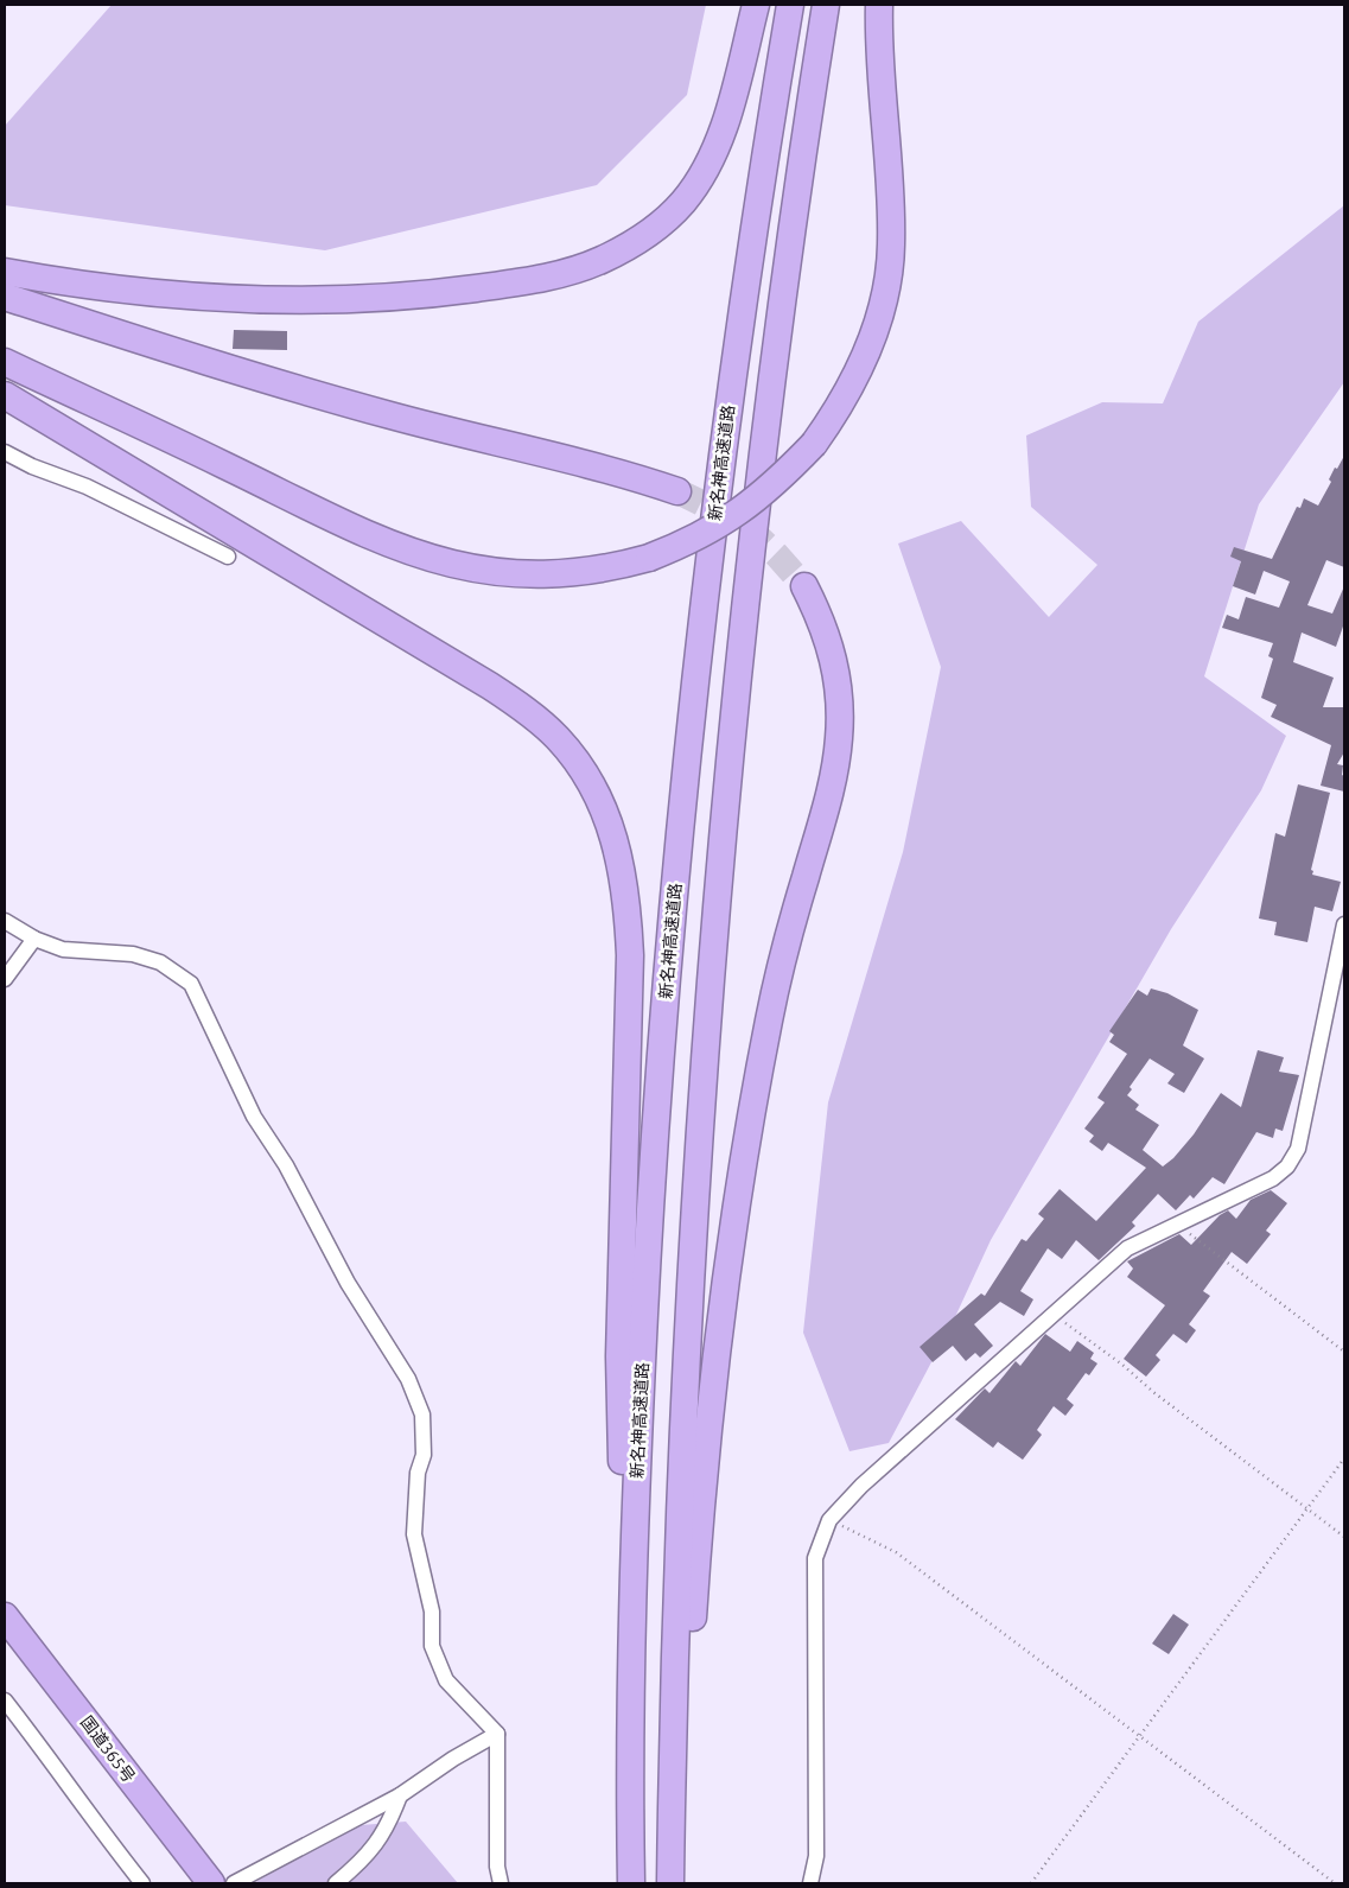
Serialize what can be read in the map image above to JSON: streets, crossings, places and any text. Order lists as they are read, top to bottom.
{
  "streets": {
    "highway": ["新名神高速道路", "国道365号"]
  }
}
